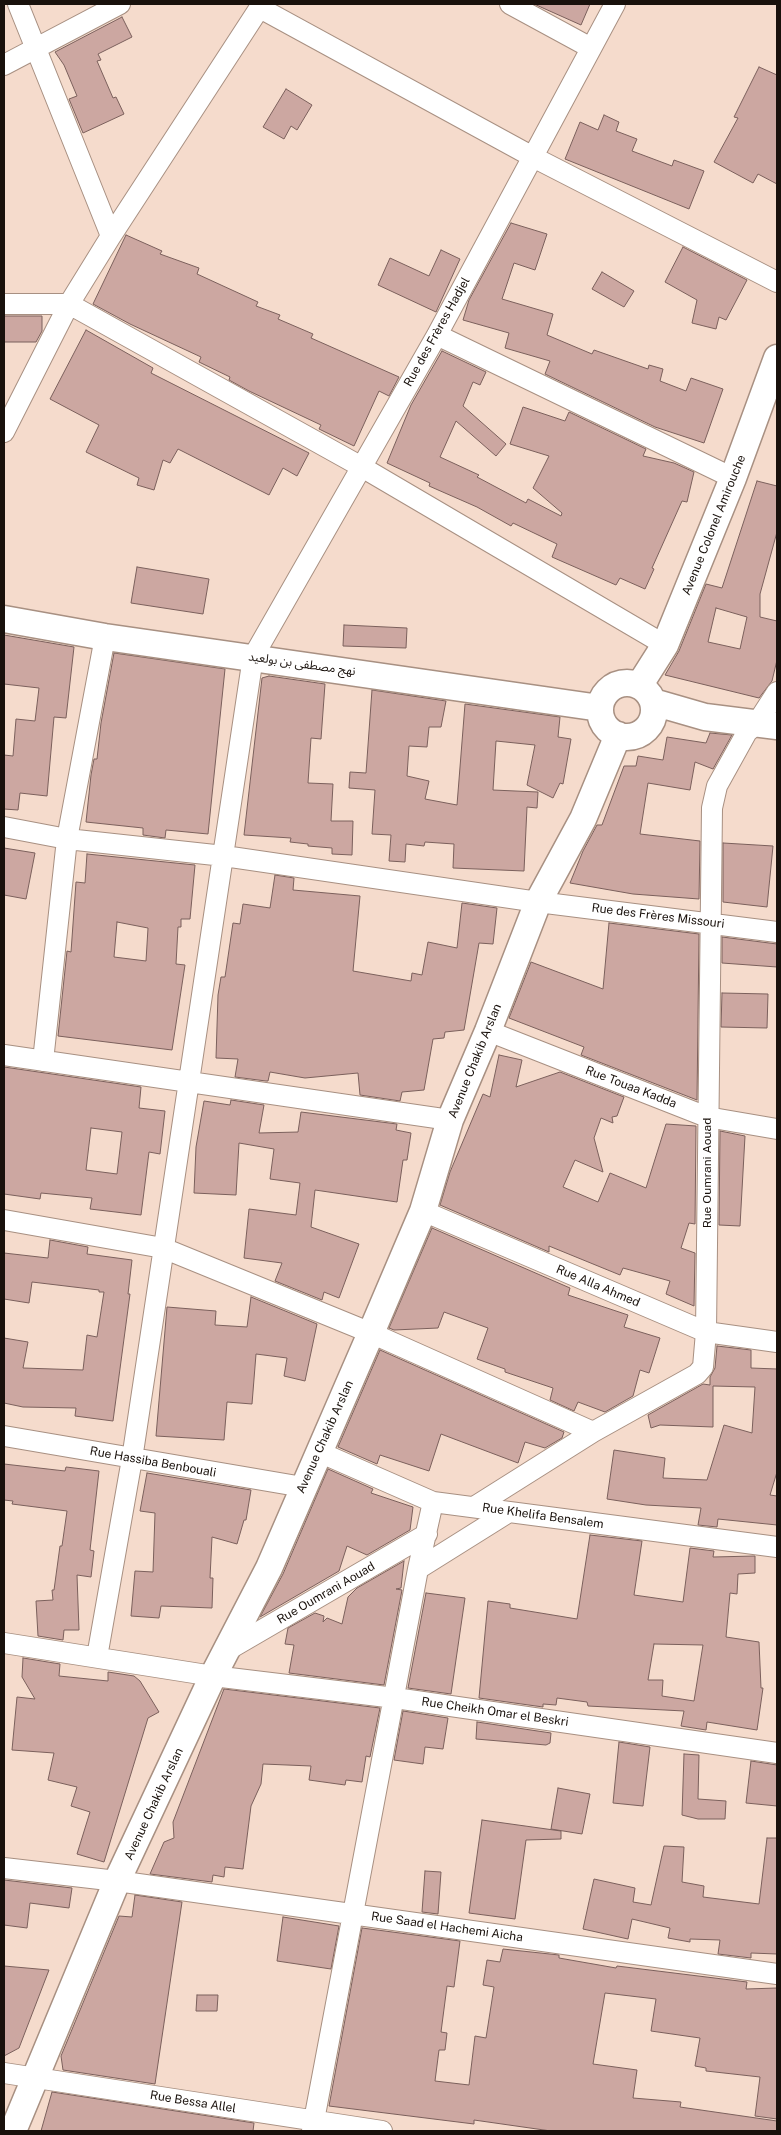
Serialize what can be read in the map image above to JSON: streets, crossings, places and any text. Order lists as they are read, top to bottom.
{
  "streets": {
    "main road": ["Avenue Colonel Amirouche", "نهج مصطفى بن بولعيد", "Avenue Chakib Arslan"],
    "street": [
      "Rue des Frères Hadjel",
      "Rue des Frères Missouri",
      "Rue Touaa Kadda",
      "Rue Oumrani Aouad",
      "Rue Alla Ahmed",
      "Rue Hassiba Benbouali",
      "Rue Khelifa Bensalem",
      "Rue Cheikh Omar el Beskri",
      "Rue Saad el Hachemi Aicha",
      "Rue Bessa Allel"
    ]
  },
  "crossings": [
    ["Rue des Frères Hadjel", "نهج مصطفى بن بولعيد"],
    ["Avenue Colonel Amirouche", "نهج مصطفى بن بولعيد"],
    ["Avenue Colonel Amirouche", "Avenue Chakib Arslan"],
    ["نهج مصطفى بن بولعيد", "Avenue Chakib Arslan"],
    ["Rue des Frères Missouri", "Avenue Chakib Arslan"],
    ["Rue des Frères Missouri", "Rue Oumrani Aouad"],
    ["Avenue Chakib Arslan", "Rue Touaa Kadda"],
    ["Avenue Chakib Arslan", "Rue Oumrani Aouad"],
    ["Avenue Chakib Arslan", "Rue Alla Ahmed"],
    ["Avenue Chakib Arslan", "Rue Hassiba Benbouali"],
    ["Avenue Chakib Arslan", "Rue Khelifa Bensalem"],
    ["Avenue Chakib Arslan", "Rue Cheikh Omar el Beskri"],
    ["Avenue Chakib Arslan", "Rue Saad el Hachemi Aicha"],
    ["Avenue Chakib Arslan", "Rue Bessa Allel"],
    ["Rue Touaa Kadda", "Rue Oumrani Aouad"],
    ["Rue Oumrani Aouad", "Rue Alla Ahmed"],
    ["Rue Oumrani Aouad", "Rue Khelifa Bensalem"]
  ]
}
